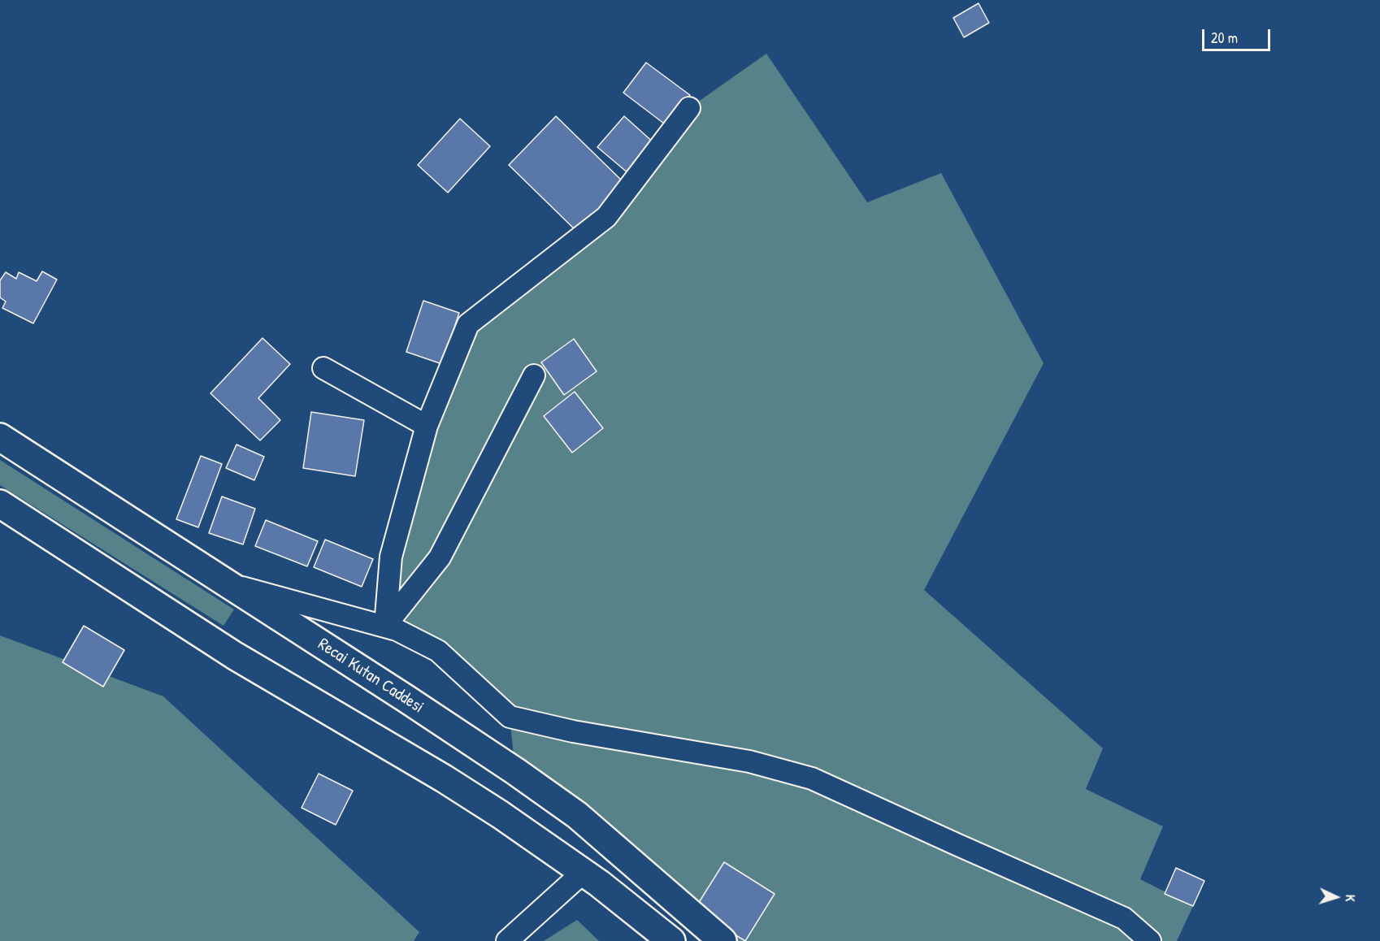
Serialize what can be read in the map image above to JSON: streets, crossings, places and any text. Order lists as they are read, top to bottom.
{
  "streets": {
    "main road": ["Recai Kutan Caddesi"]
  },
  "scale_bar": "20 m",
  "north": "right"
}
